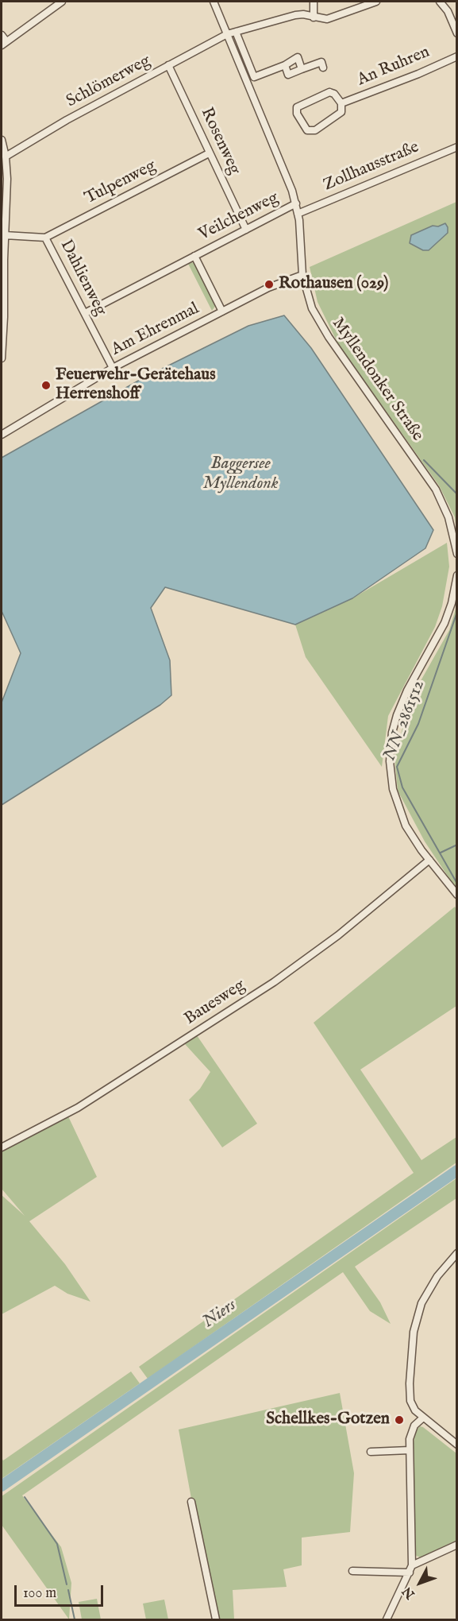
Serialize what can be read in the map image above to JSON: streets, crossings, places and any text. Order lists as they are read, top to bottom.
{
  "streets": {
    "street": [
      "An Ruhren",
      "Schlömerweg",
      "Rosenweg",
      "Zollhausstraße",
      "Tulpenweg",
      "Veilchenweg",
      "Dahlienweg",
      "Am Ehrenmal",
      "Myllendonker Straße",
      "Bauesweg"
    ]
  },
  "crossings": [
    ["Schlömerweg", "Rosenweg"],
    ["Schlömerweg", "Myllendonker Straße"],
    ["Rosenweg", "Tulpenweg"],
    ["Rosenweg", "Veilchenweg"],
    ["Zollhausstraße", "Myllendonker Straße"],
    ["Tulpenweg", "Dahlienweg"],
    ["Veilchenweg", "Dahlienweg"],
    ["Veilchenweg", "Am Ehrenmal"],
    ["Veilchenweg", "Myllendonker Straße"],
    ["Dahlienweg", "Am Ehrenmal"],
    ["Am Ehrenmal", "Myllendonker Straße"]
  ],
  "water": ["Baggersee Myllendonk", "NN_2861512", "Niers"],
  "places": ["Rothausen (029)", "Feuerwehr-Gerätehaus Herrenshoff", "Schellkes-Gotzen"],
  "scale_bar": "100 m",
  "north": "bottom left"
}
